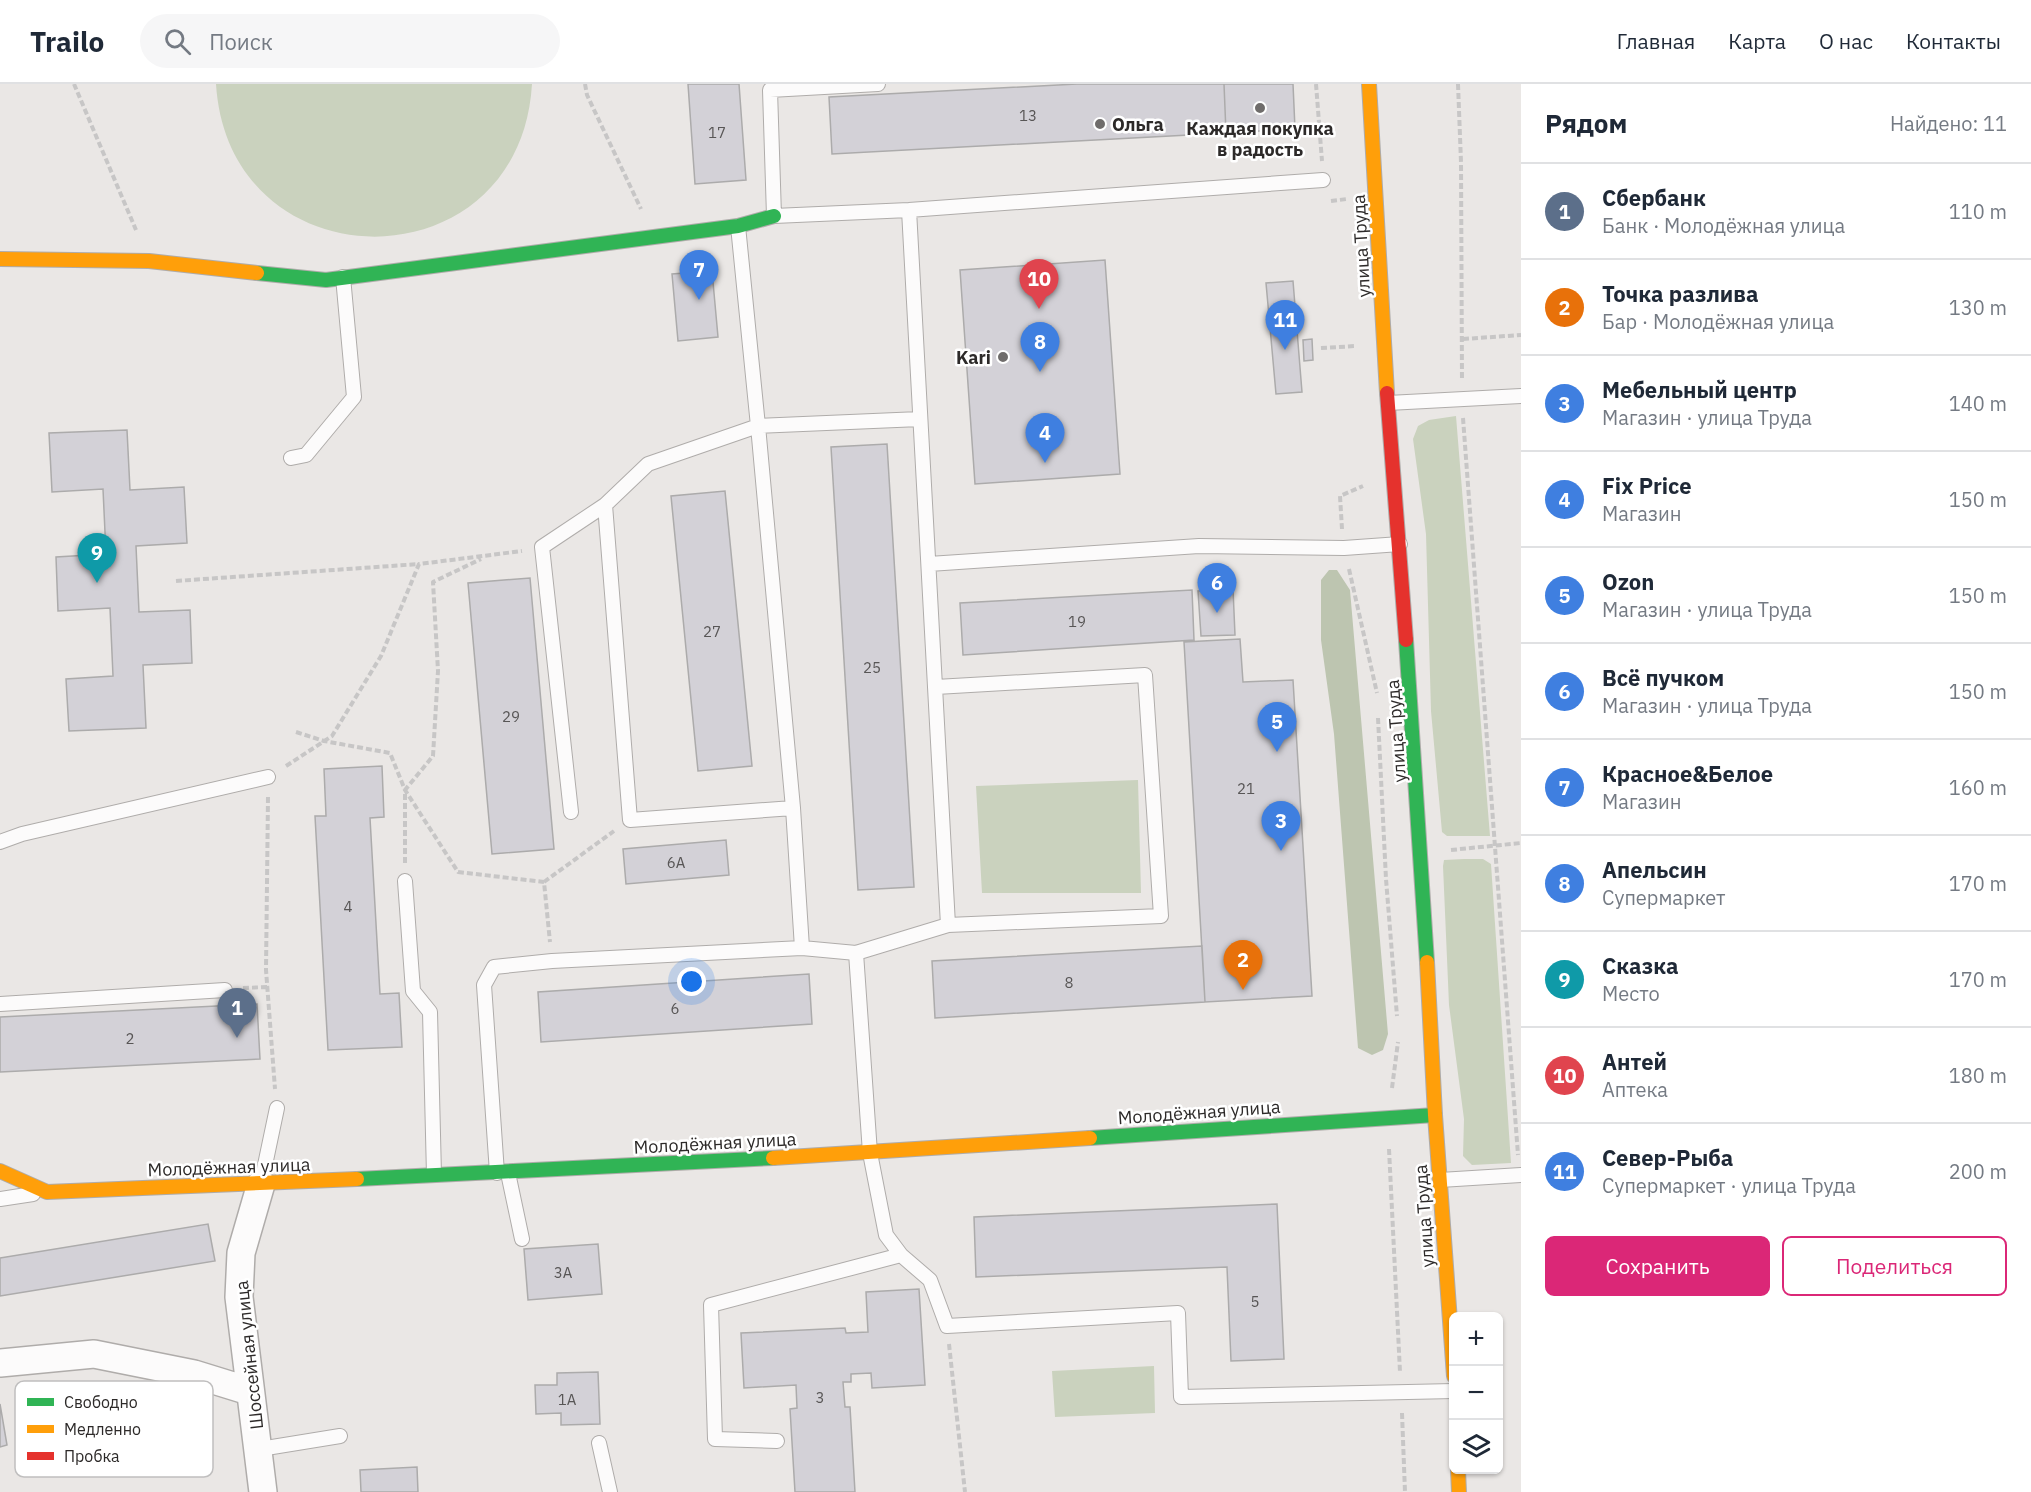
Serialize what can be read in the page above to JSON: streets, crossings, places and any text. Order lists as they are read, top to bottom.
{
  "streets": {
    "street": ["улица Труда", "Молодёжная улица", "Шоссейная улица"]
  },
  "crossings": [
    ["улица Труда", "Молодёжная улица"],
    ["Молодёжная улица", "Шоссейная улица"]
  ],
  "places": ["Каждая покупка в радость", "Ольга", "Kari"],
  "house_numbers": [
    "13",
    "17",
    "19",
    "27",
    "25",
    "29",
    "21",
    "6А",
    "4",
    "8",
    "6",
    "2",
    "3А",
    "5",
    "3",
    "1А"
  ],
  "legend": ["Свободно", "Медленно", "Пробка"],
  "page": {
    "header": "Trailo",
    "search": "Поиск",
    "nav": [
      "Главная",
      "Карта",
      "О нас",
      "Контакты"
    ],
    "heading": ["Рядом", "Найдено: 11"],
    "list": [
      {
        "mark": "1",
        "name": "Сбербанк",
        "note": "Банк · Молодёжная улица",
        "value": "110 m"
      },
      {
        "mark": "2",
        "name": "Точка разлива",
        "note": "Бар · Молодёжная улица",
        "value": "130 m"
      },
      {
        "mark": "3",
        "name": "Мебельный центр",
        "note": "Магазин · улица Труда",
        "value": "140 m"
      },
      {
        "mark": "4",
        "name": "Fix Price",
        "note": "Магазин",
        "value": "150 m"
      },
      {
        "mark": "5",
        "name": "Ozon",
        "note": "Магазин · улица Труда",
        "value": "150 m"
      },
      {
        "mark": "6",
        "name": "Всё пучком",
        "note": "Магазин · улица Труда",
        "value": "150 m"
      },
      {
        "mark": "7",
        "name": "Красное&Белое",
        "note": "Магазин",
        "value": "160 m"
      },
      {
        "mark": "8",
        "name": "Апельсин",
        "note": "Супермаркет",
        "value": "170 m"
      },
      {
        "mark": "9",
        "name": "Сказка",
        "note": "Место",
        "value": "170 m"
      },
      {
        "mark": "10",
        "name": "Антей",
        "note": "Аптека",
        "value": "180 m"
      },
      {
        "mark": "11",
        "name": "Север-Рыба",
        "note": "Супермаркет · улица Труда",
        "value": "200 m"
      }
    ],
    "pins": [
      "7",
      "10",
      "11",
      "8",
      "4",
      "9",
      "6",
      "5",
      "3",
      "2",
      "1"
    ],
    "buttons": ["Сохранить", "Поделиться"],
    "map_buttons": ["+", "−"]
  }
}
